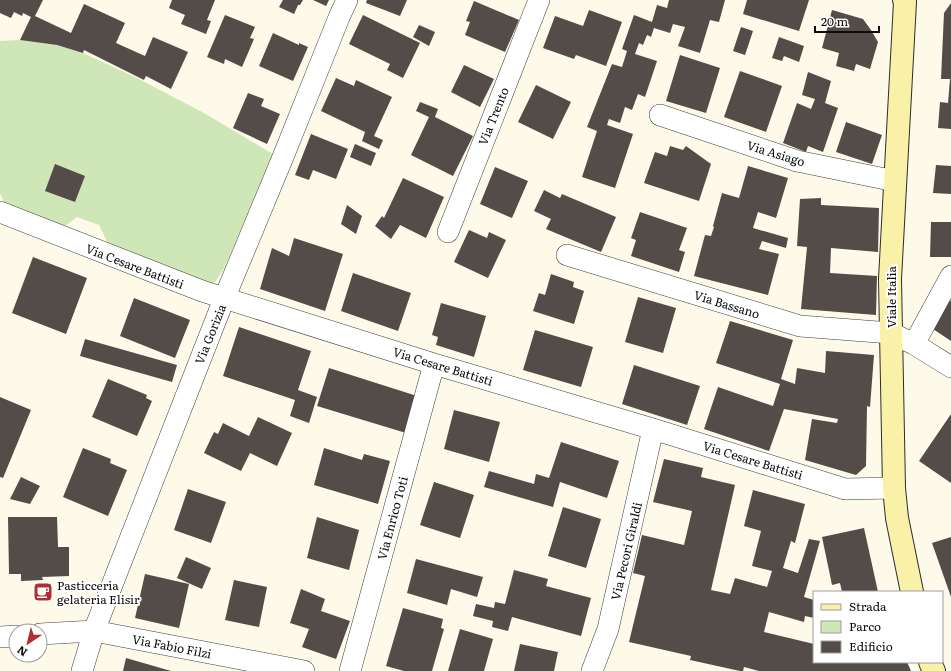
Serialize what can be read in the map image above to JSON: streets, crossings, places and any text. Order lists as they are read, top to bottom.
{
  "streets": {
    "main road": ["Viale Italia"],
    "street": [
      "Via Trento",
      "Via Asiago",
      "Via Cesare Battisti",
      "Via Bassano",
      "Via Gorizia",
      "Via Enrico Toti",
      "Via Pecori Giraldi",
      "Via Fabio Filzi"
    ]
  },
  "crossings": [
    ["Via Asiago", "Viale Italia"],
    ["Via Cesare Battisti", "Viale Italia"],
    ["Via Cesare Battisti", "Via Gorizia"],
    ["Via Cesare Battisti", "Via Enrico Toti"],
    ["Via Cesare Battisti", "Via Pecori Giraldi"],
    ["Viale Italia", "Via Bassano"],
    ["Via Gorizia", "Via Fabio Filzi"]
  ],
  "places": {
    "cafe": ["Pasticceria gelateria Elisir"]
  },
  "legend": ["Strada", "Parco", "Edificio"],
  "scale_bar": "20 m",
  "north": "bottom left"
}
